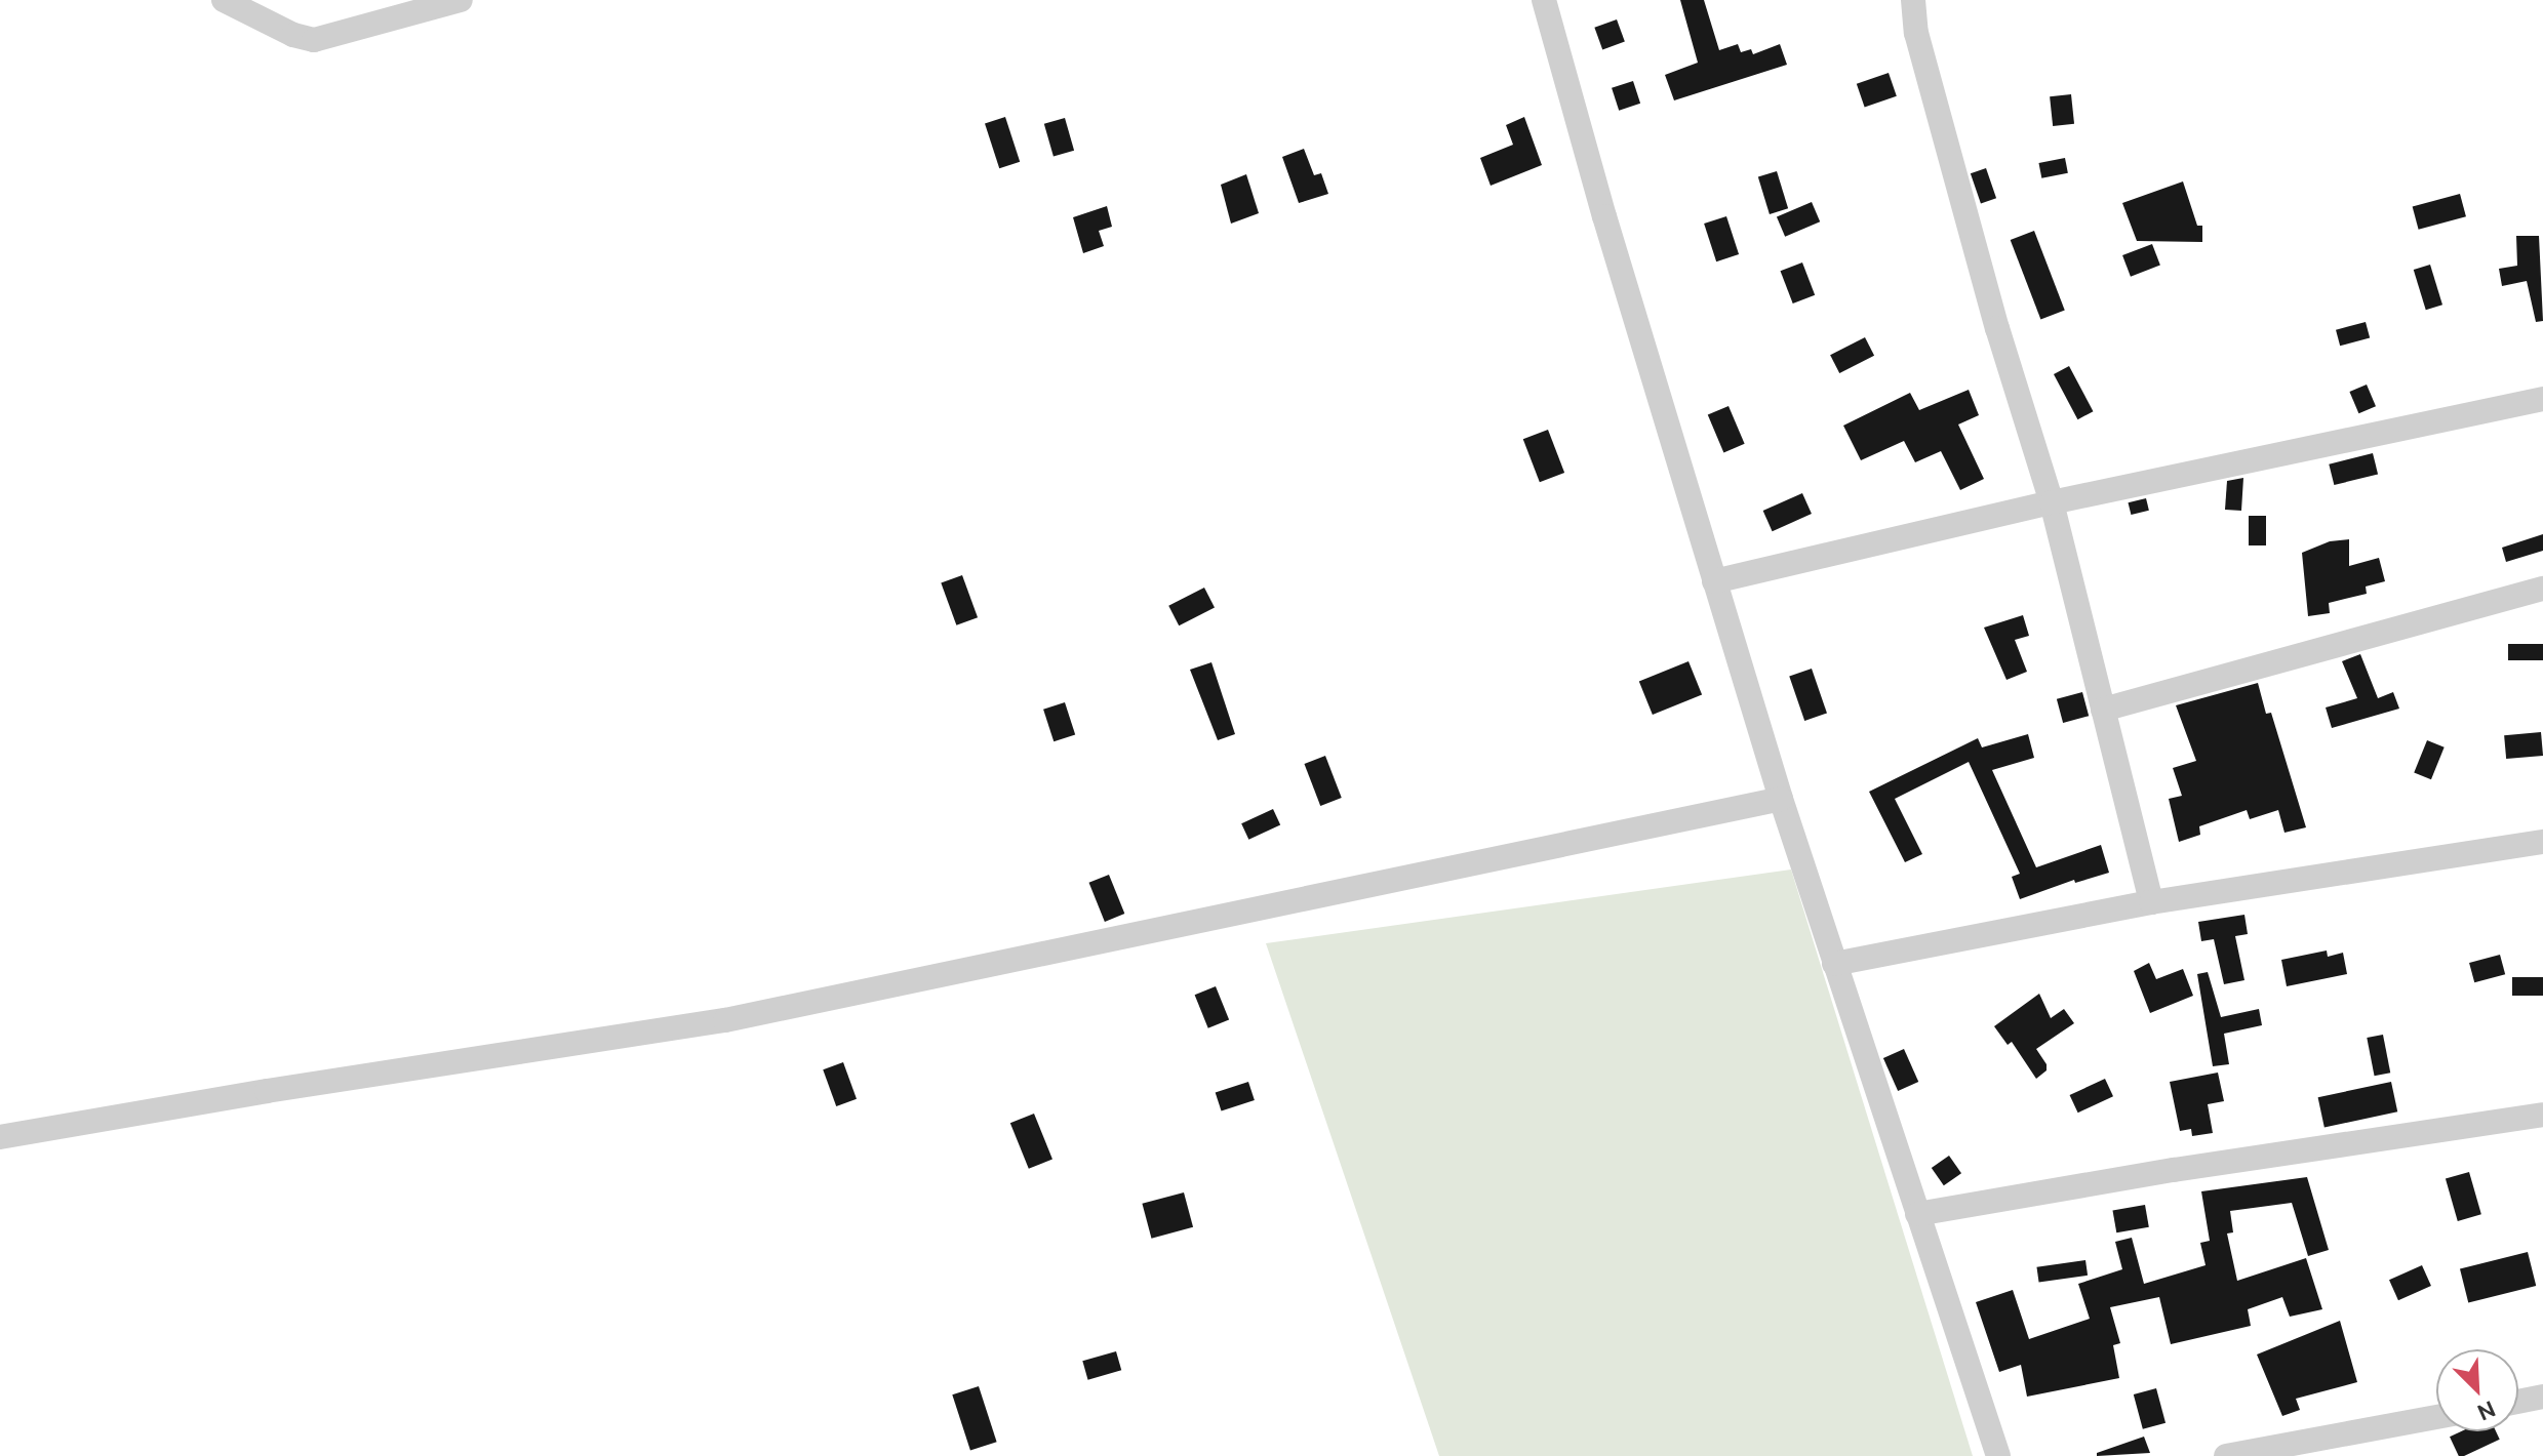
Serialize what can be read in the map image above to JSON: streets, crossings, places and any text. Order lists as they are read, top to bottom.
{
  "north": "bottom right"
}
